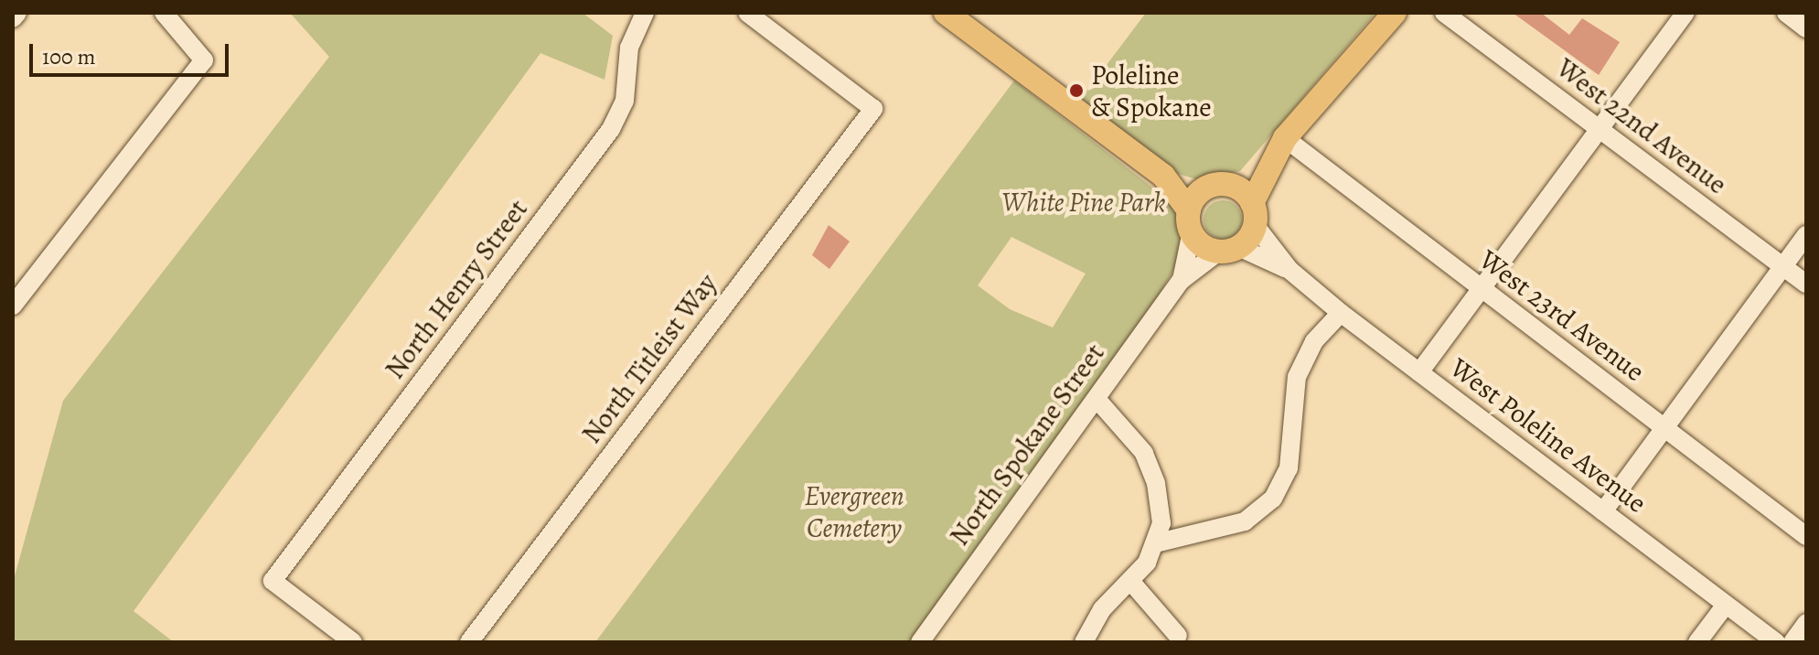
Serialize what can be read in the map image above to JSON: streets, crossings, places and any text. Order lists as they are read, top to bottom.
{
  "streets": {
    "street": [
      "West 22nd Avenue",
      "North Henry Street",
      "West 23rd Avenue",
      "North Titleist Way",
      "West Poleline Avenue",
      "North Spokane Street"
    ]
  },
  "crossings": [
    ["West Poleline Avenue", "North Spokane Street"]
  ],
  "parks": ["White Pine Park", "Evergreen Cemetery"],
  "places": ["Poleline & Spokane"],
  "scale_bar": "100 m"
}
